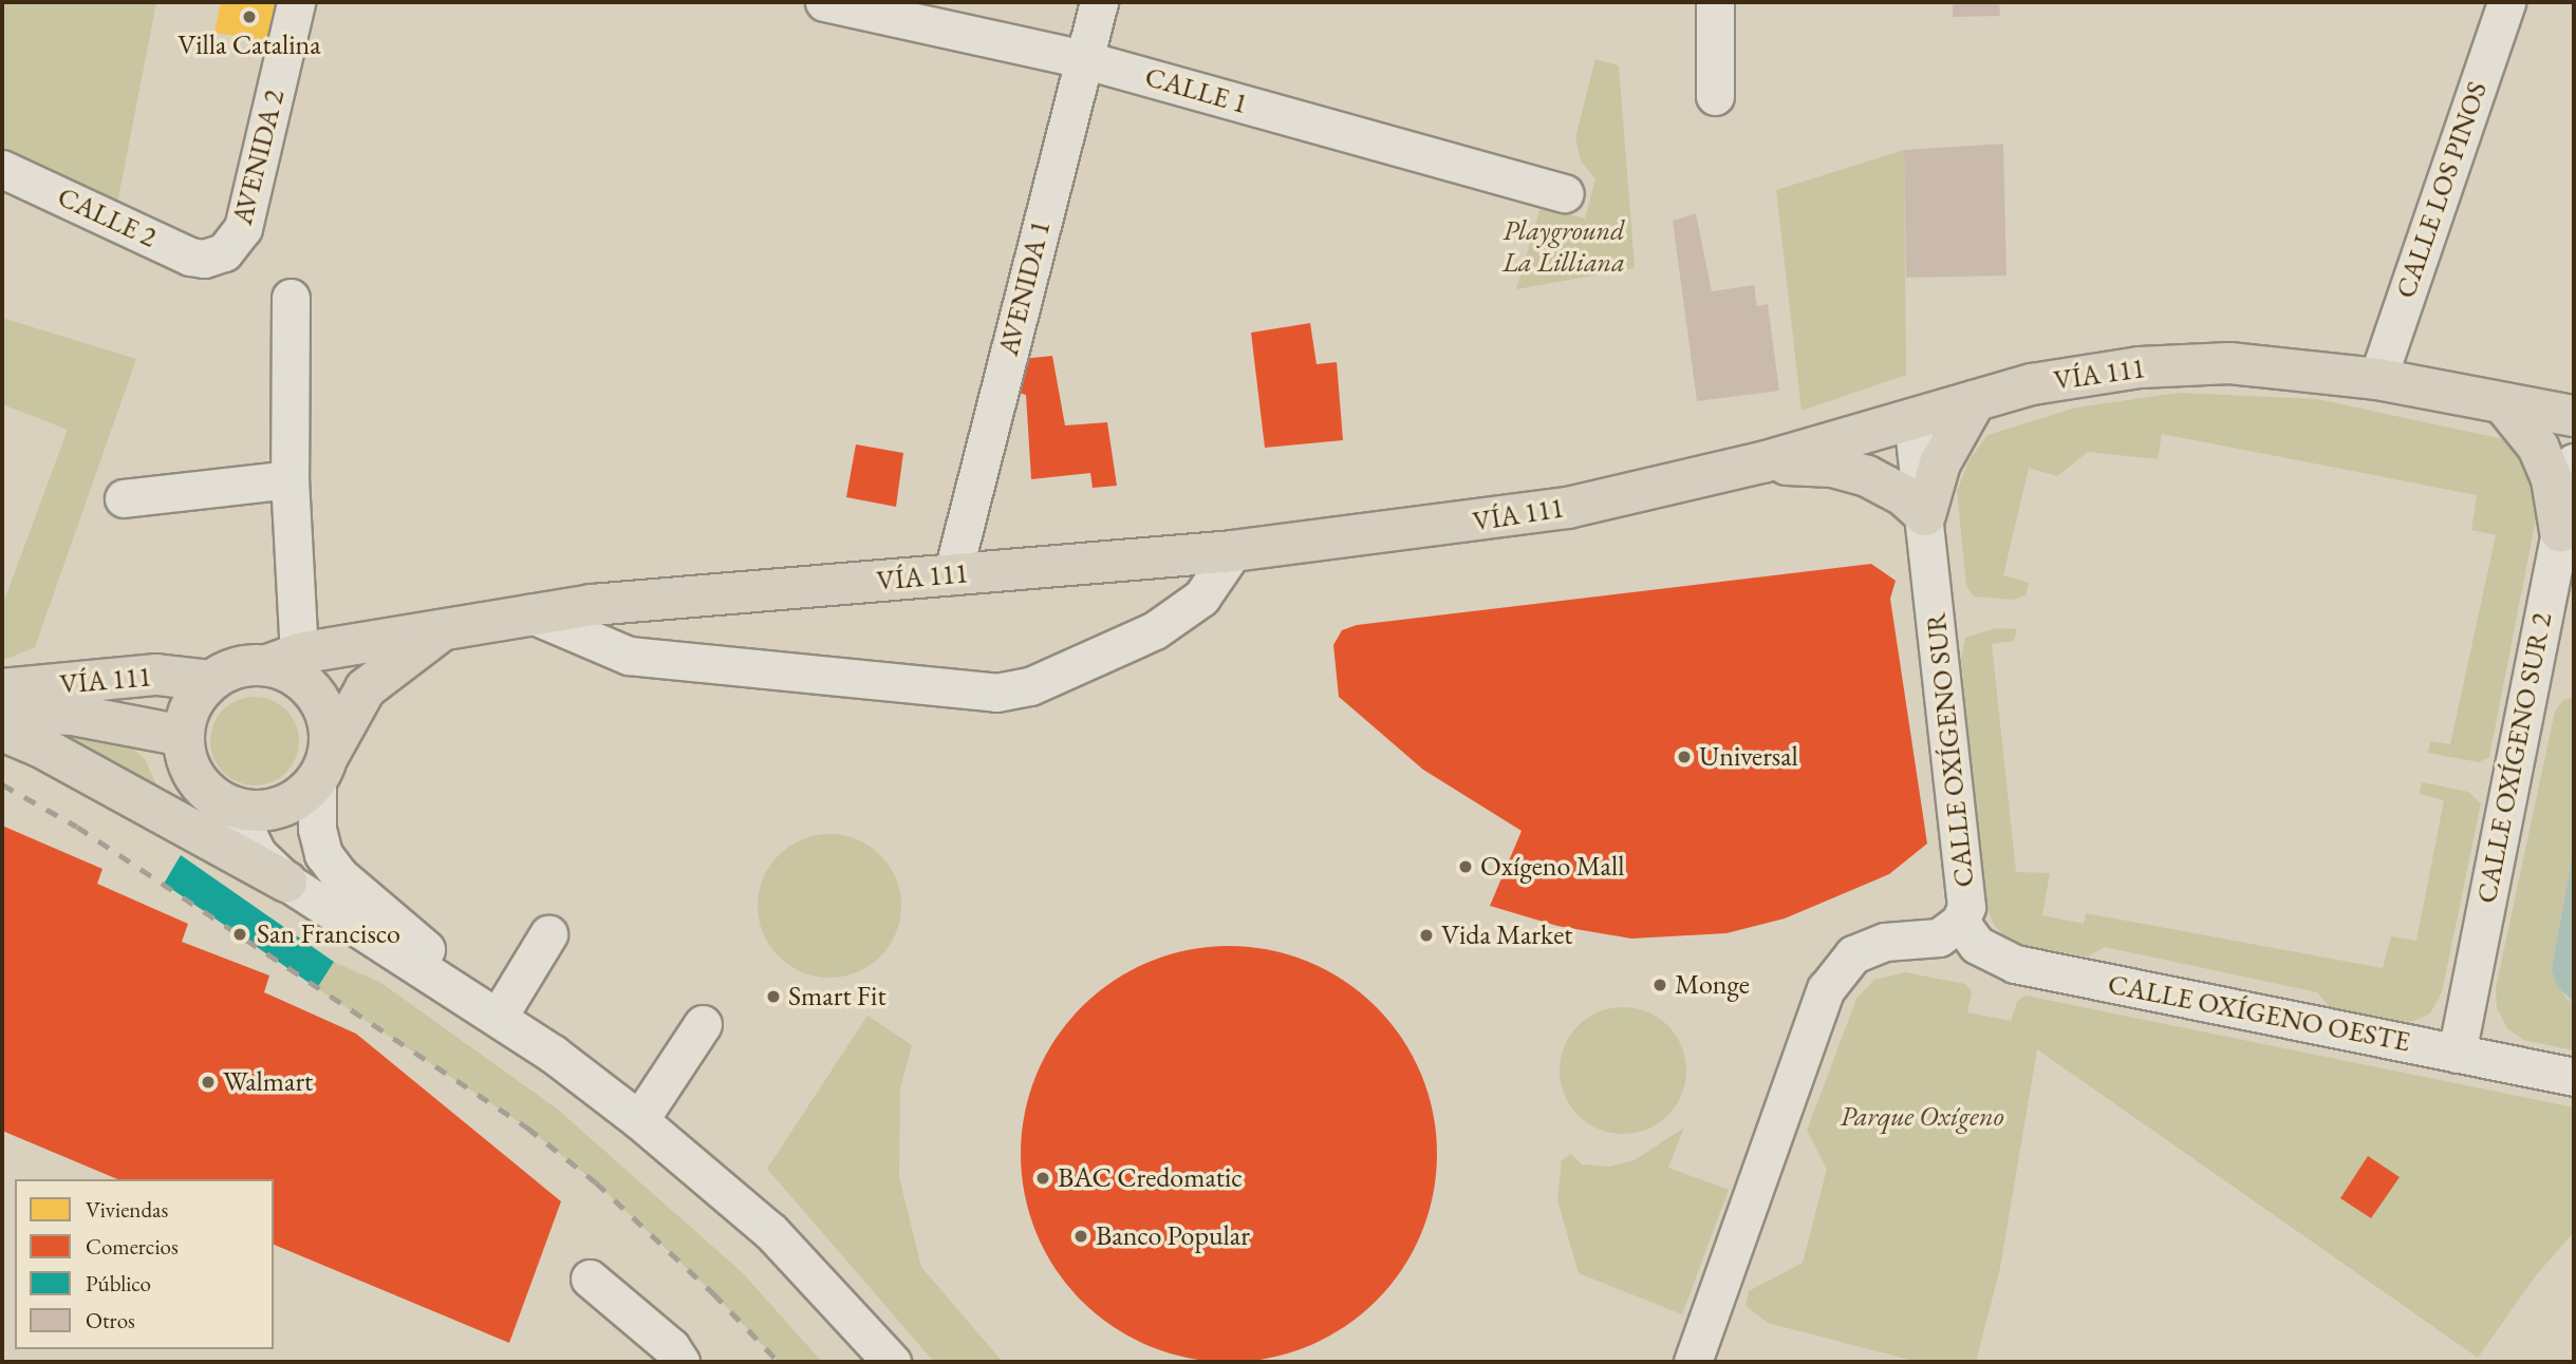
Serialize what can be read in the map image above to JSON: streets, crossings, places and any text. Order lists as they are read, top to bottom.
{
  "streets": {
    "main road": ["VÍA 111"],
    "street": [
      "CALLE 1",
      "AVENIDA 2",
      "CALLE LOS PINOS",
      "CALLE 2",
      "AVENIDA 1",
      "CALLE OXÍGENO SUR",
      "CALLE OXÍGENO SUR 2",
      "CALLE OXÍGENO OESTE"
    ]
  },
  "crossings": [
    ["CALLE 1", "AVENIDA 1"],
    ["AVENIDA 2", "CALLE 2"],
    ["CALLE LOS PINOS", "VÍA 111"],
    ["AVENIDA 1", "VÍA 111"],
    ["VÍA 111", "CALLE OXÍGENO SUR"],
    ["CALLE OXÍGENO SUR", "CALLE OXÍGENO OESTE"],
    ["CALLE OXÍGENO SUR 2", "CALLE OXÍGENO OESTE"]
  ],
  "parks": ["Playground La Lilliana", "Parque Oxígeno"],
  "places": [
    "Villa Catalina",
    "Universal",
    "Oxígeno Mall",
    "San Francisco",
    "Vida Market",
    "Monge",
    "Smart Fit",
    "Walmart",
    "BAC Credomatic",
    "Banco Popular"
  ],
  "legend": [
    "Viviendas",
    "Comercios",
    "Público",
    "Otros"
  ]
}
